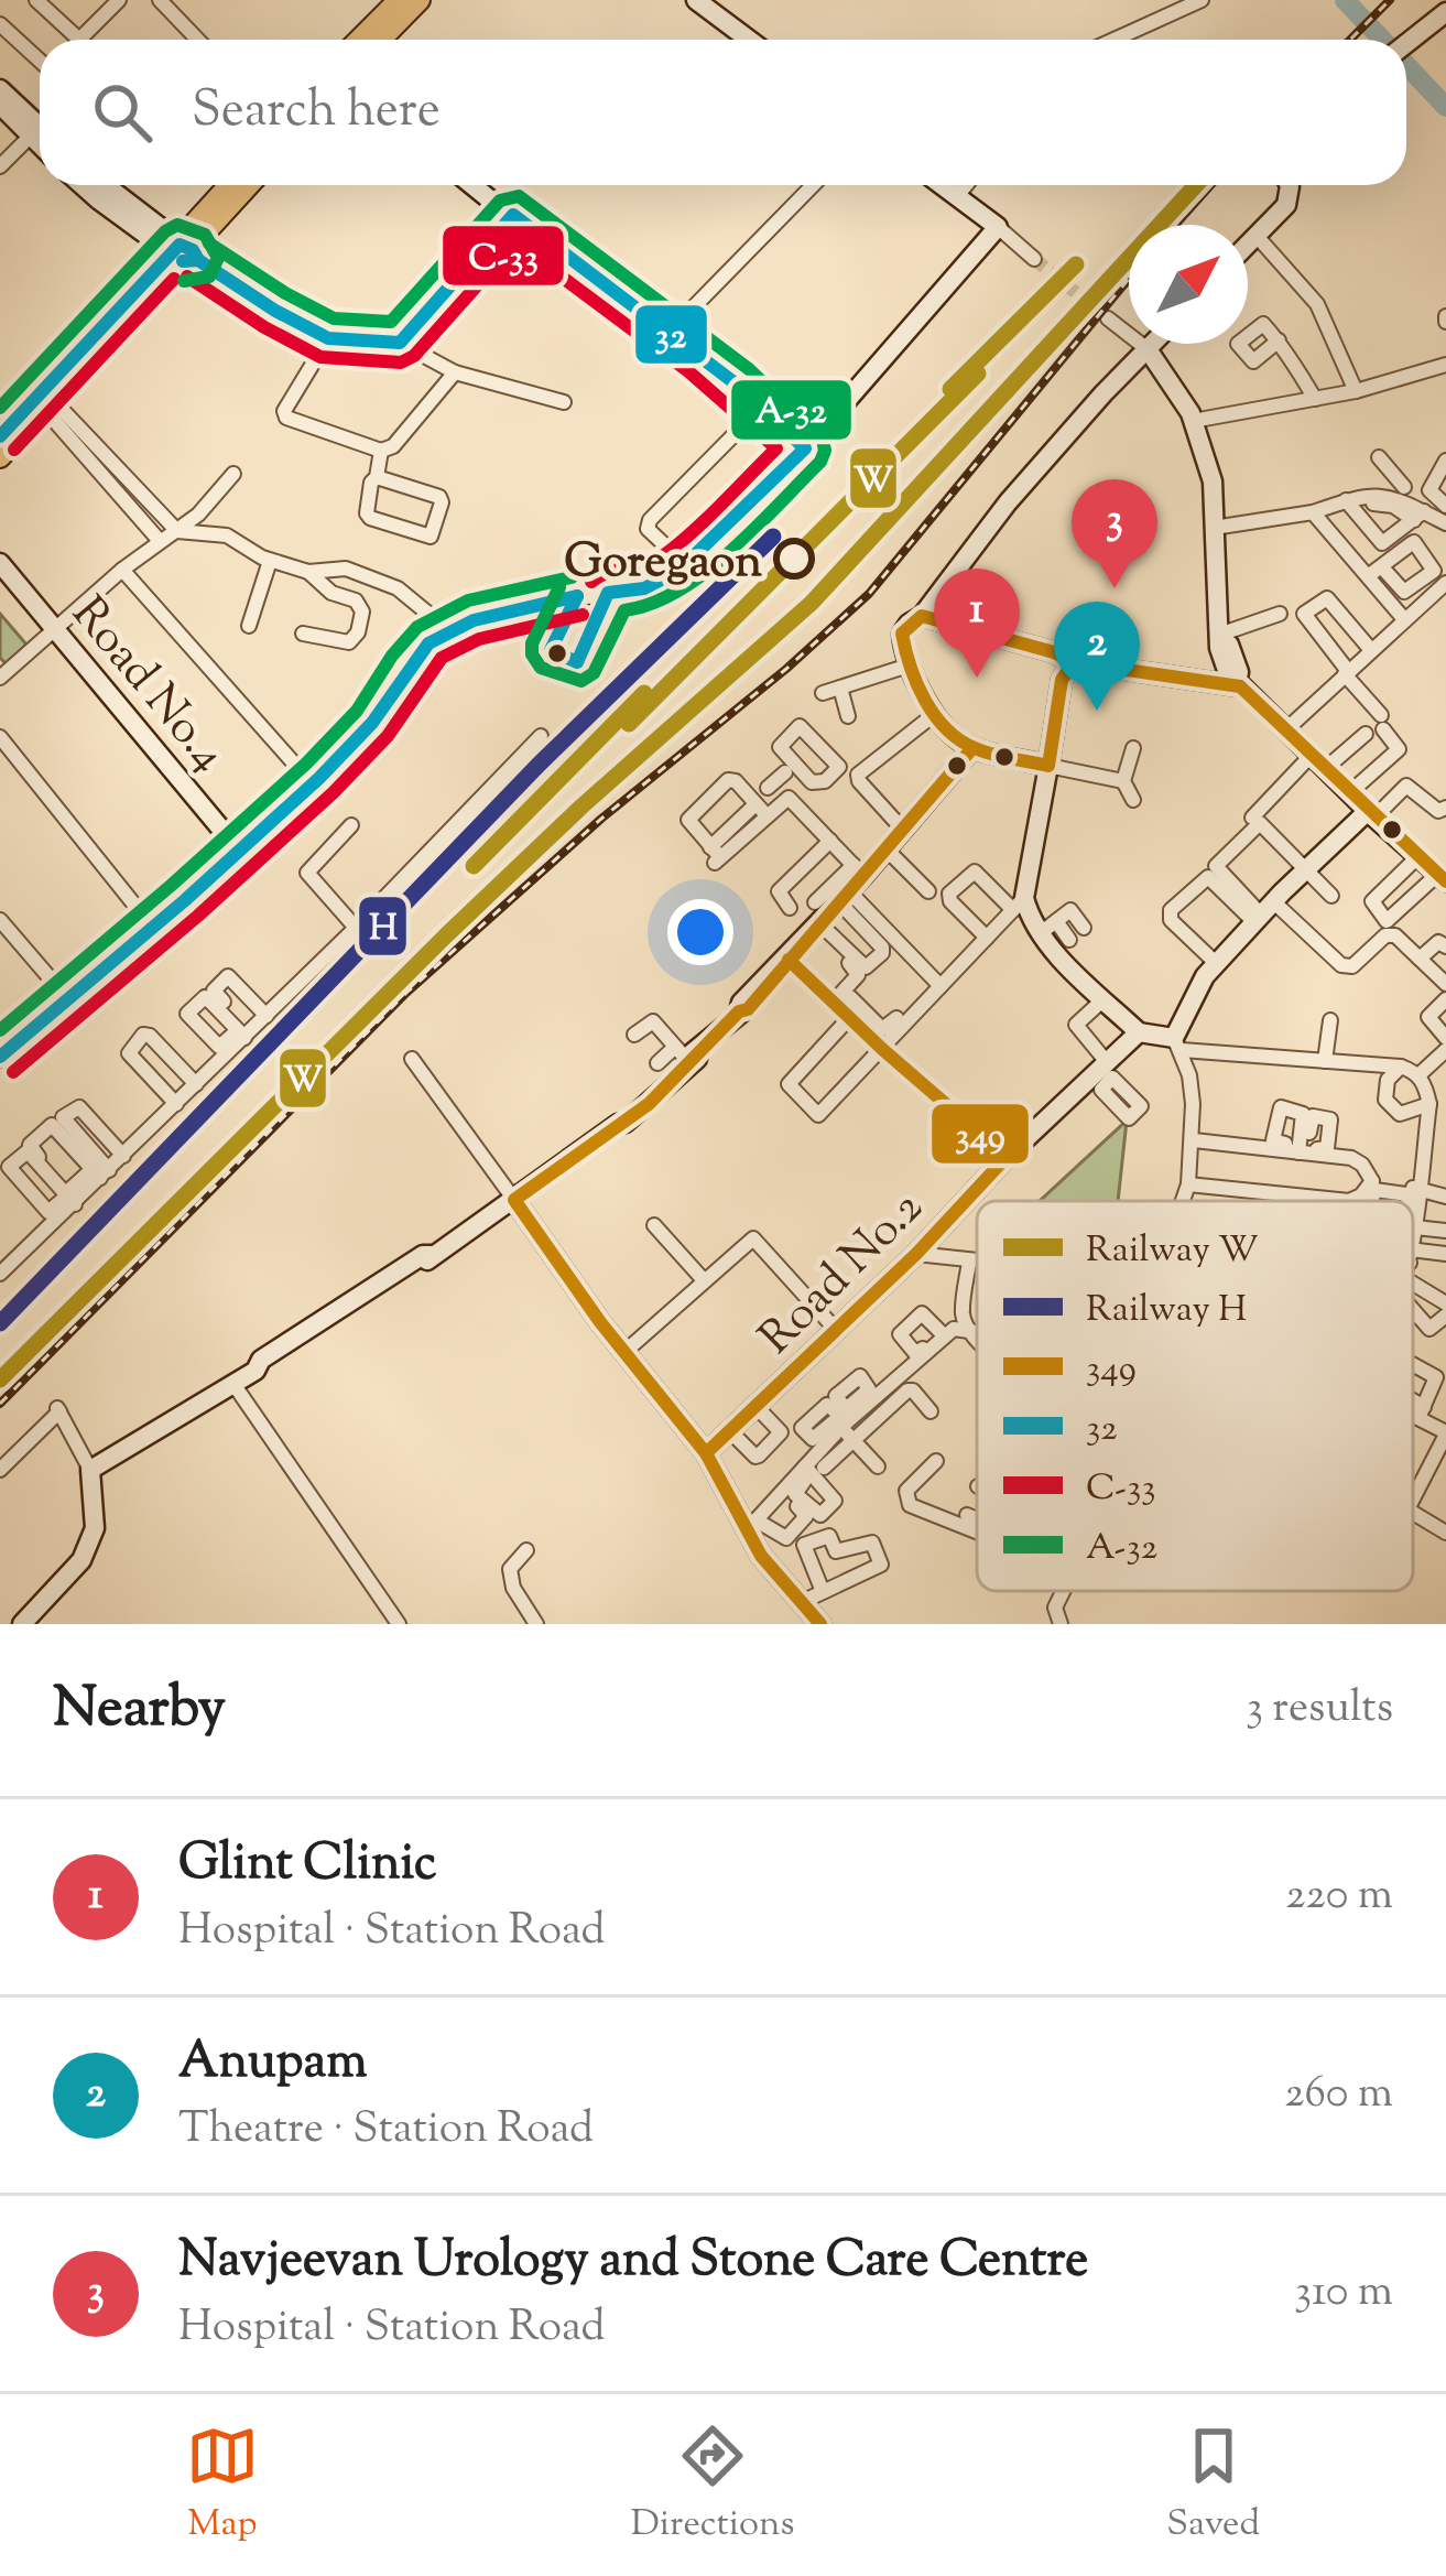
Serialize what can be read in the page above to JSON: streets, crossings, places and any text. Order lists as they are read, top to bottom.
{
  "streets": {
    "street": ["Road No.4", "Road No.2"]
  },
  "places": ["Goregaon"],
  "lines": [
    "rail line W",
    "transit line A-32",
    "transit line 32",
    "transit line C-33",
    "rail line H",
    "transit line 349"
  ],
  "legend": [
    "Railway W",
    "Railway H",
    "349",
    "32",
    "C-33",
    "A-32"
  ],
  "north": "top right",
  "page": {
    "search": "Search here",
    "pins": ["3", "1", "2"],
    "heading": ["Nearby", "3 results"],
    "list": [
      {
        "mark": "1",
        "name": "Glint Clinic",
        "note": "Hospital · Station Road",
        "value": "220 m"
      },
      {
        "mark": "2",
        "name": "Anupam",
        "note": "Theatre · Station Road",
        "value": "260 m"
      },
      {
        "mark": "3",
        "name": "Navjeevan Urology and Stone Care Centre",
        "note": "Hospital · Station Road",
        "value": "310 m"
      }
    ],
    "nav": ["Map", "Directions", "Saved"]
  }
}
